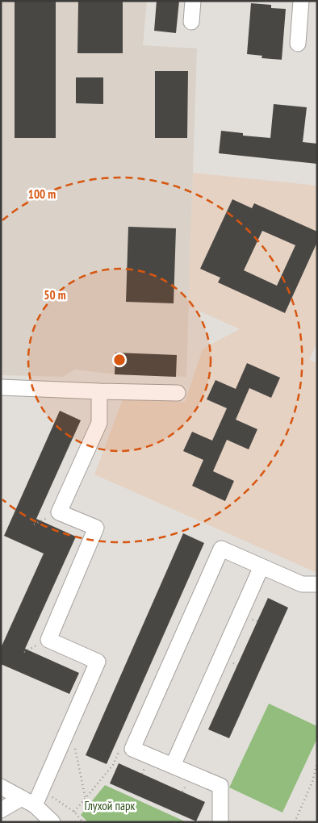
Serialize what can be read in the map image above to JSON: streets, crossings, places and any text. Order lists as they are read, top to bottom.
{
  "parks": ["Глухой парк"],
  "rings": ["100 m", "50 m"]
}
